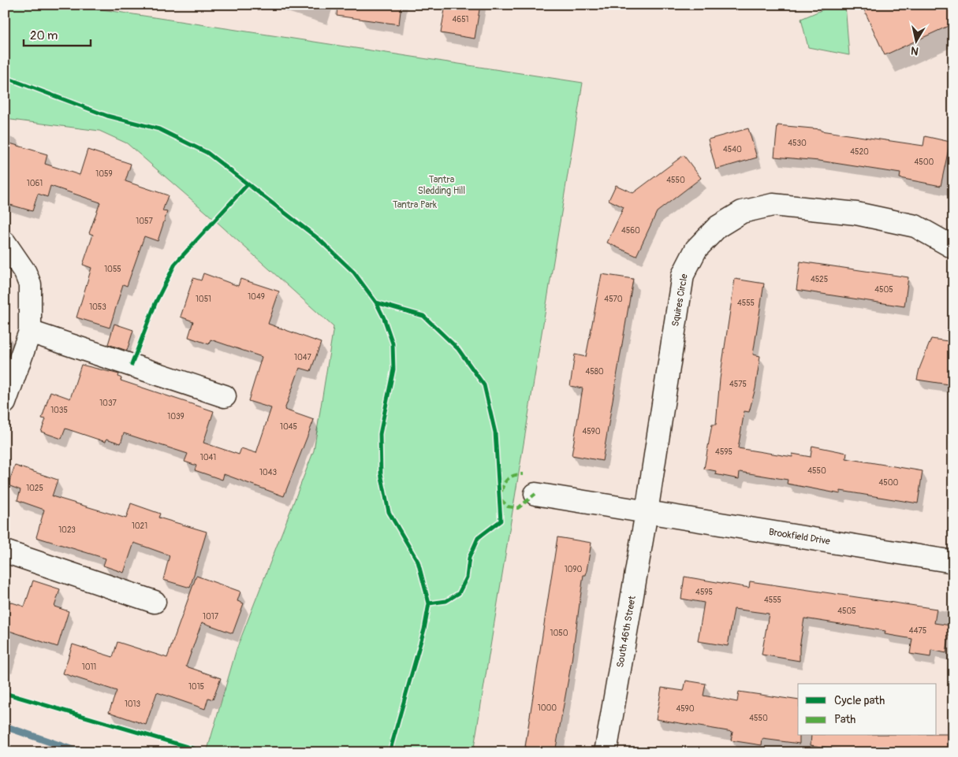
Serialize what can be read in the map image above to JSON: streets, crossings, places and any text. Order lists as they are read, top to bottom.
{
  "streets": {
    "street": ["Squires Circle", "Brookfield Drive", "South 46th Street"]
  },
  "crossings": [
    ["Squires Circle", "Brookfield Drive"],
    ["Squires Circle", "South 46th Street"],
    ["Brookfield Drive", "South 46th Street"]
  ],
  "parks": ["Tantra Sledding Hill", "Tantra Park"],
  "house_numbers": [
    "4651",
    "4530",
    "4540",
    "4520",
    "4500",
    "1059",
    "4550",
    "1061",
    "1057",
    "4560",
    "1055",
    "4525",
    "4505",
    "1049",
    "1051",
    "4570",
    "4555",
    "1053",
    "1047",
    "4580",
    "4575",
    "1037",
    "1035",
    "1039",
    "1045",
    "4590",
    "4595",
    "1041",
    "4550",
    "1043",
    "4500",
    "1025",
    "1021",
    "1023",
    "1090",
    "4595",
    "4555",
    "4505",
    "1017",
    "4475",
    "1050",
    "1011",
    "1015",
    "1013",
    "1000",
    "4590",
    "4550"
  ],
  "legend": ["Cycle path", "Path"],
  "scale_bar": "20 m",
  "north": "bottom"
}
